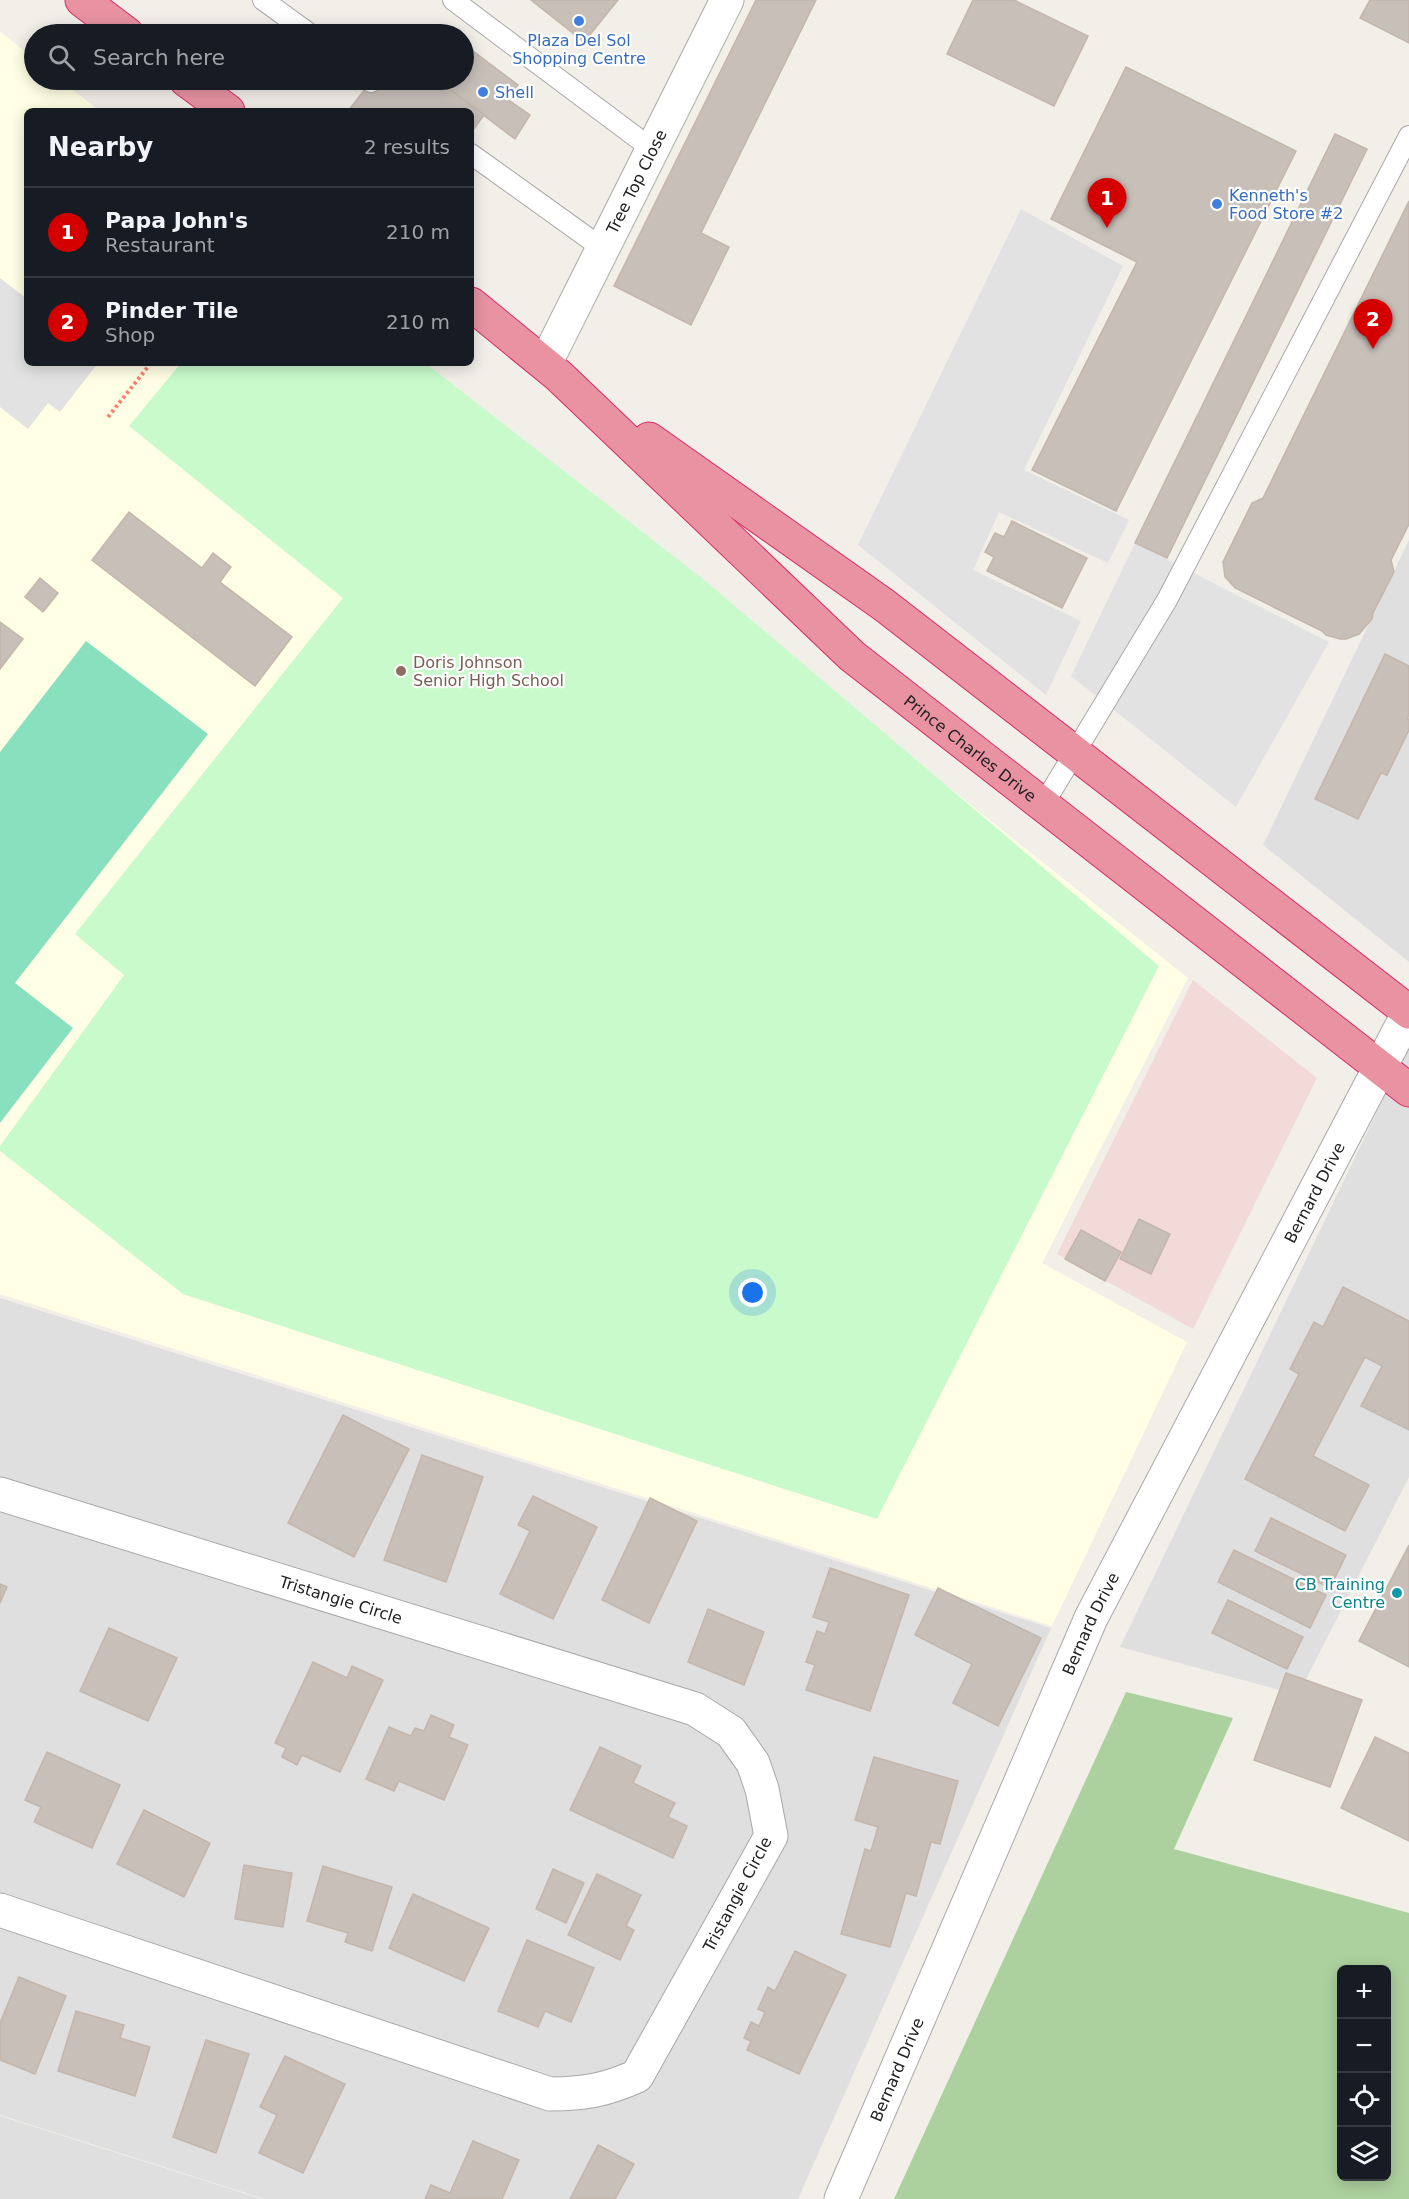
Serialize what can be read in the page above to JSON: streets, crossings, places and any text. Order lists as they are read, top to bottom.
{
  "streets": {
    "highway": ["Prince Charles Drive"],
    "street": ["Tree Top Close", "Bernard Drive", "Tristangie Circle"]
  },
  "crossings": [
    ["Tree Top Close", "Prince Charles Drive"],
    ["Prince Charles Drive", "Bernard Drive"]
  ],
  "places": [
    "Plaza Del Sol Shopping Centre",
    "Shell",
    "Kenneth's Food Store #2",
    "Doris Johnson Senior High School",
    "CB Training Centre"
  ],
  "page": {
    "search": "Search here",
    "heading": ["Nearby", "2 results"],
    "pins": ["1", "2"],
    "list": [
      {
        "mark": "1",
        "name": "Papa John's",
        "note": "Restaurant",
        "value": "210 m"
      },
      {
        "mark": "2",
        "name": "Pinder Tile",
        "note": "Shop",
        "value": "210 m"
      }
    ],
    "map_buttons": ["+", "−"]
  }
}
